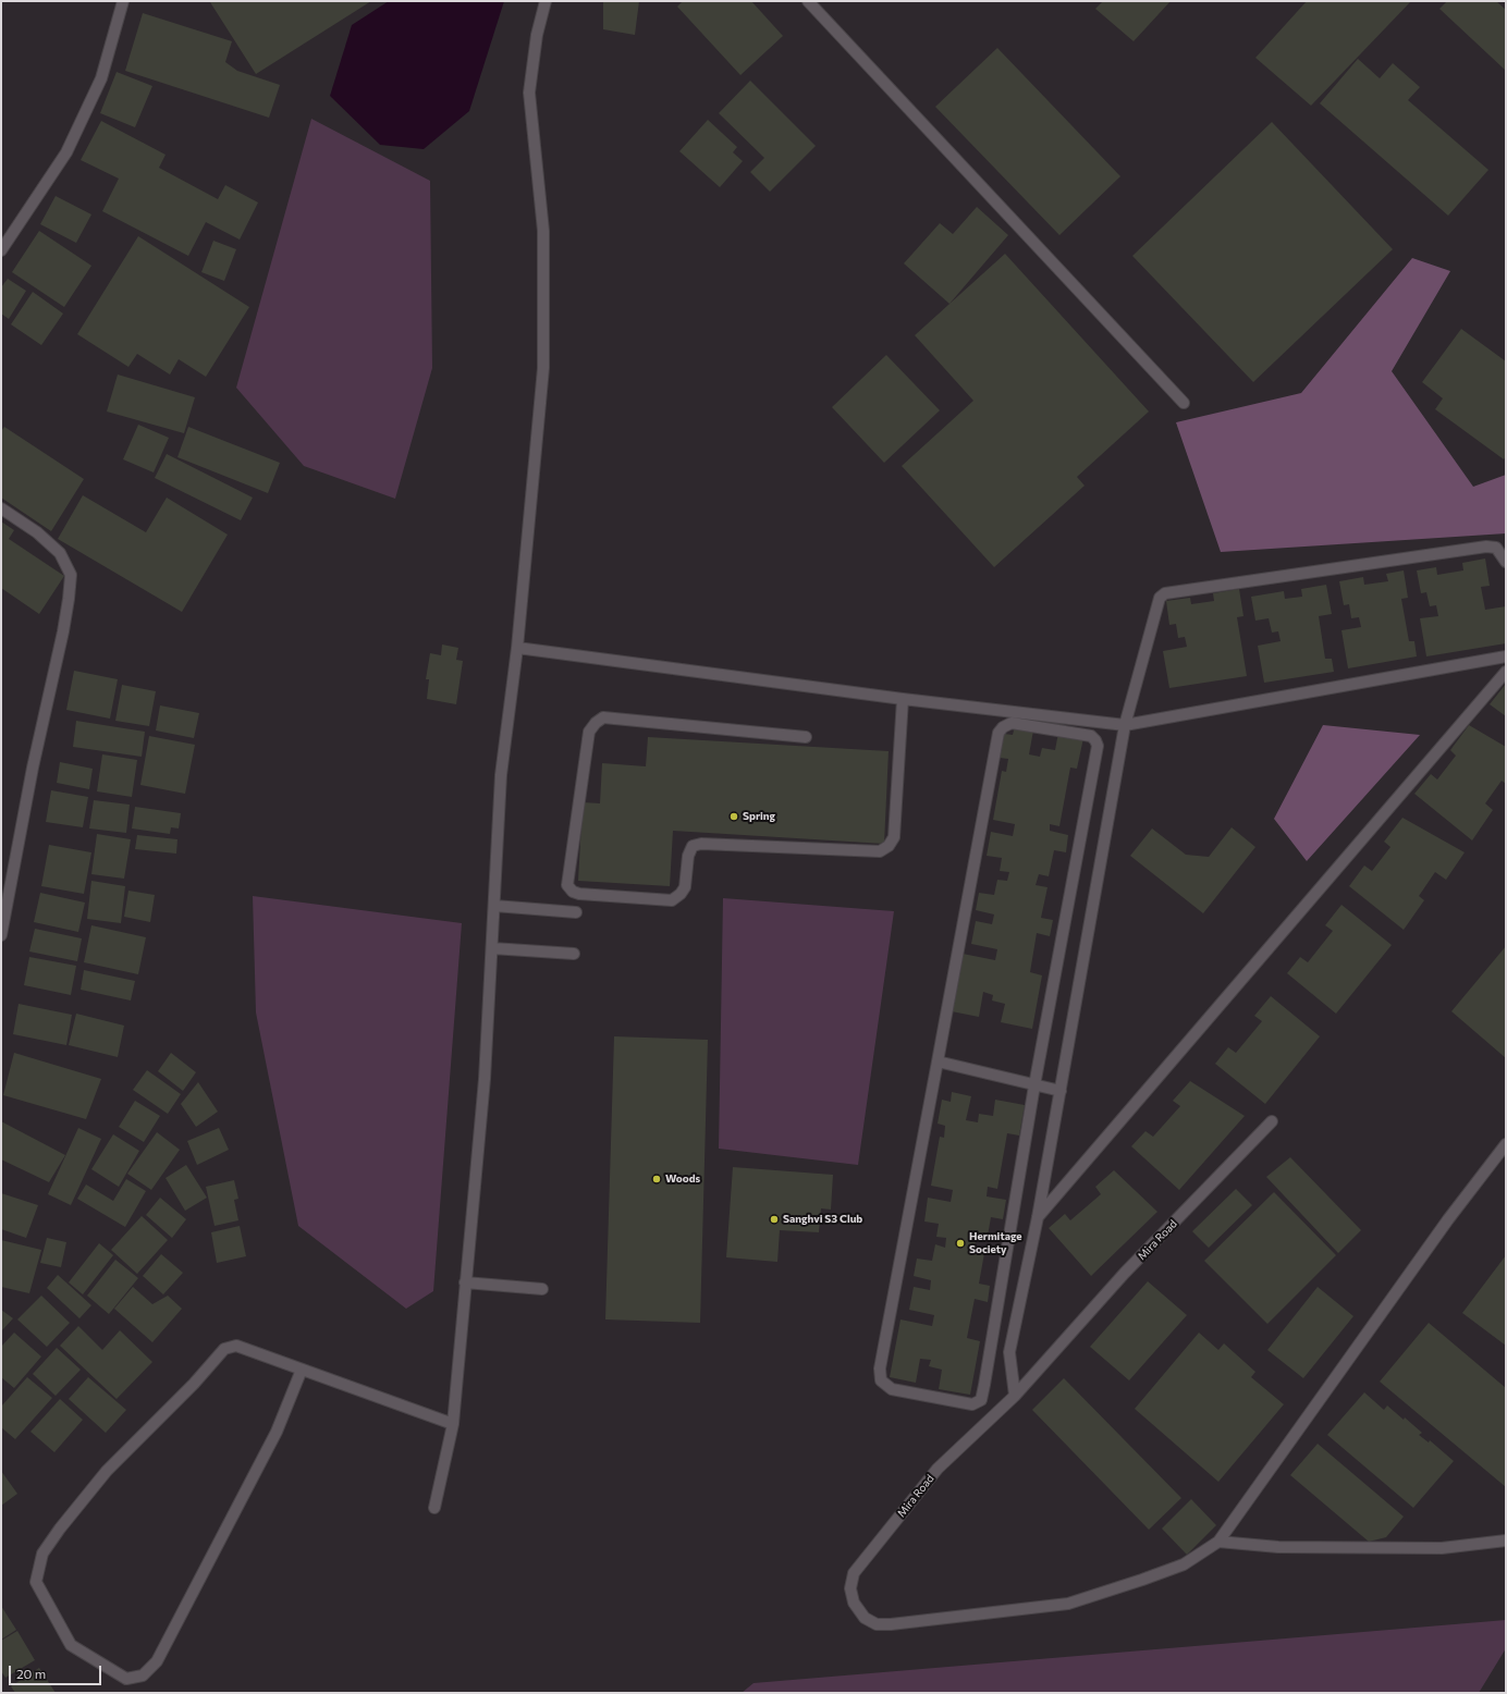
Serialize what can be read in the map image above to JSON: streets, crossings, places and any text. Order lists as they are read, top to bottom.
{
  "streets": {
    "street": ["Mira Road"]
  },
  "places": [
    "Spring",
    "Woods",
    "Sanghvi S3 Club",
    "Hermitage Society"
  ],
  "scale_bar": "20 m"
}
